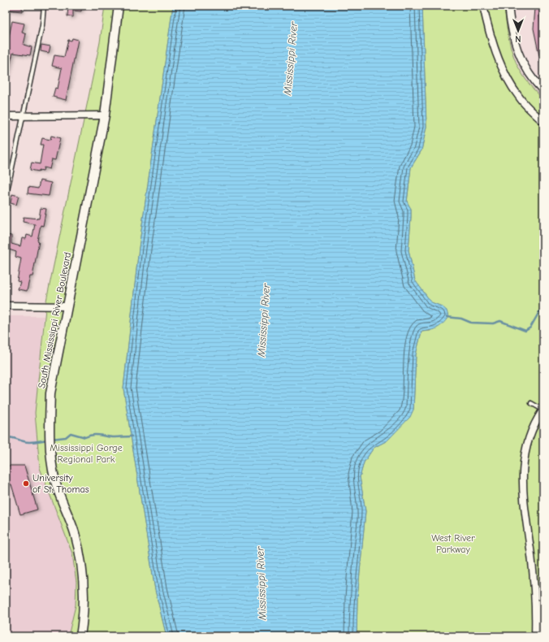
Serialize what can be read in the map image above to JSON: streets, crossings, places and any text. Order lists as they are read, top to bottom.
{
  "streets": {
    "street": ["South Mississippi River Boulevard"]
  },
  "water": ["Mississippi River"],
  "parks": ["Mississippi Gorge Regional Park", "West River Parkway"],
  "places": ["University of St. Thomas"],
  "north": "bottom"
}
